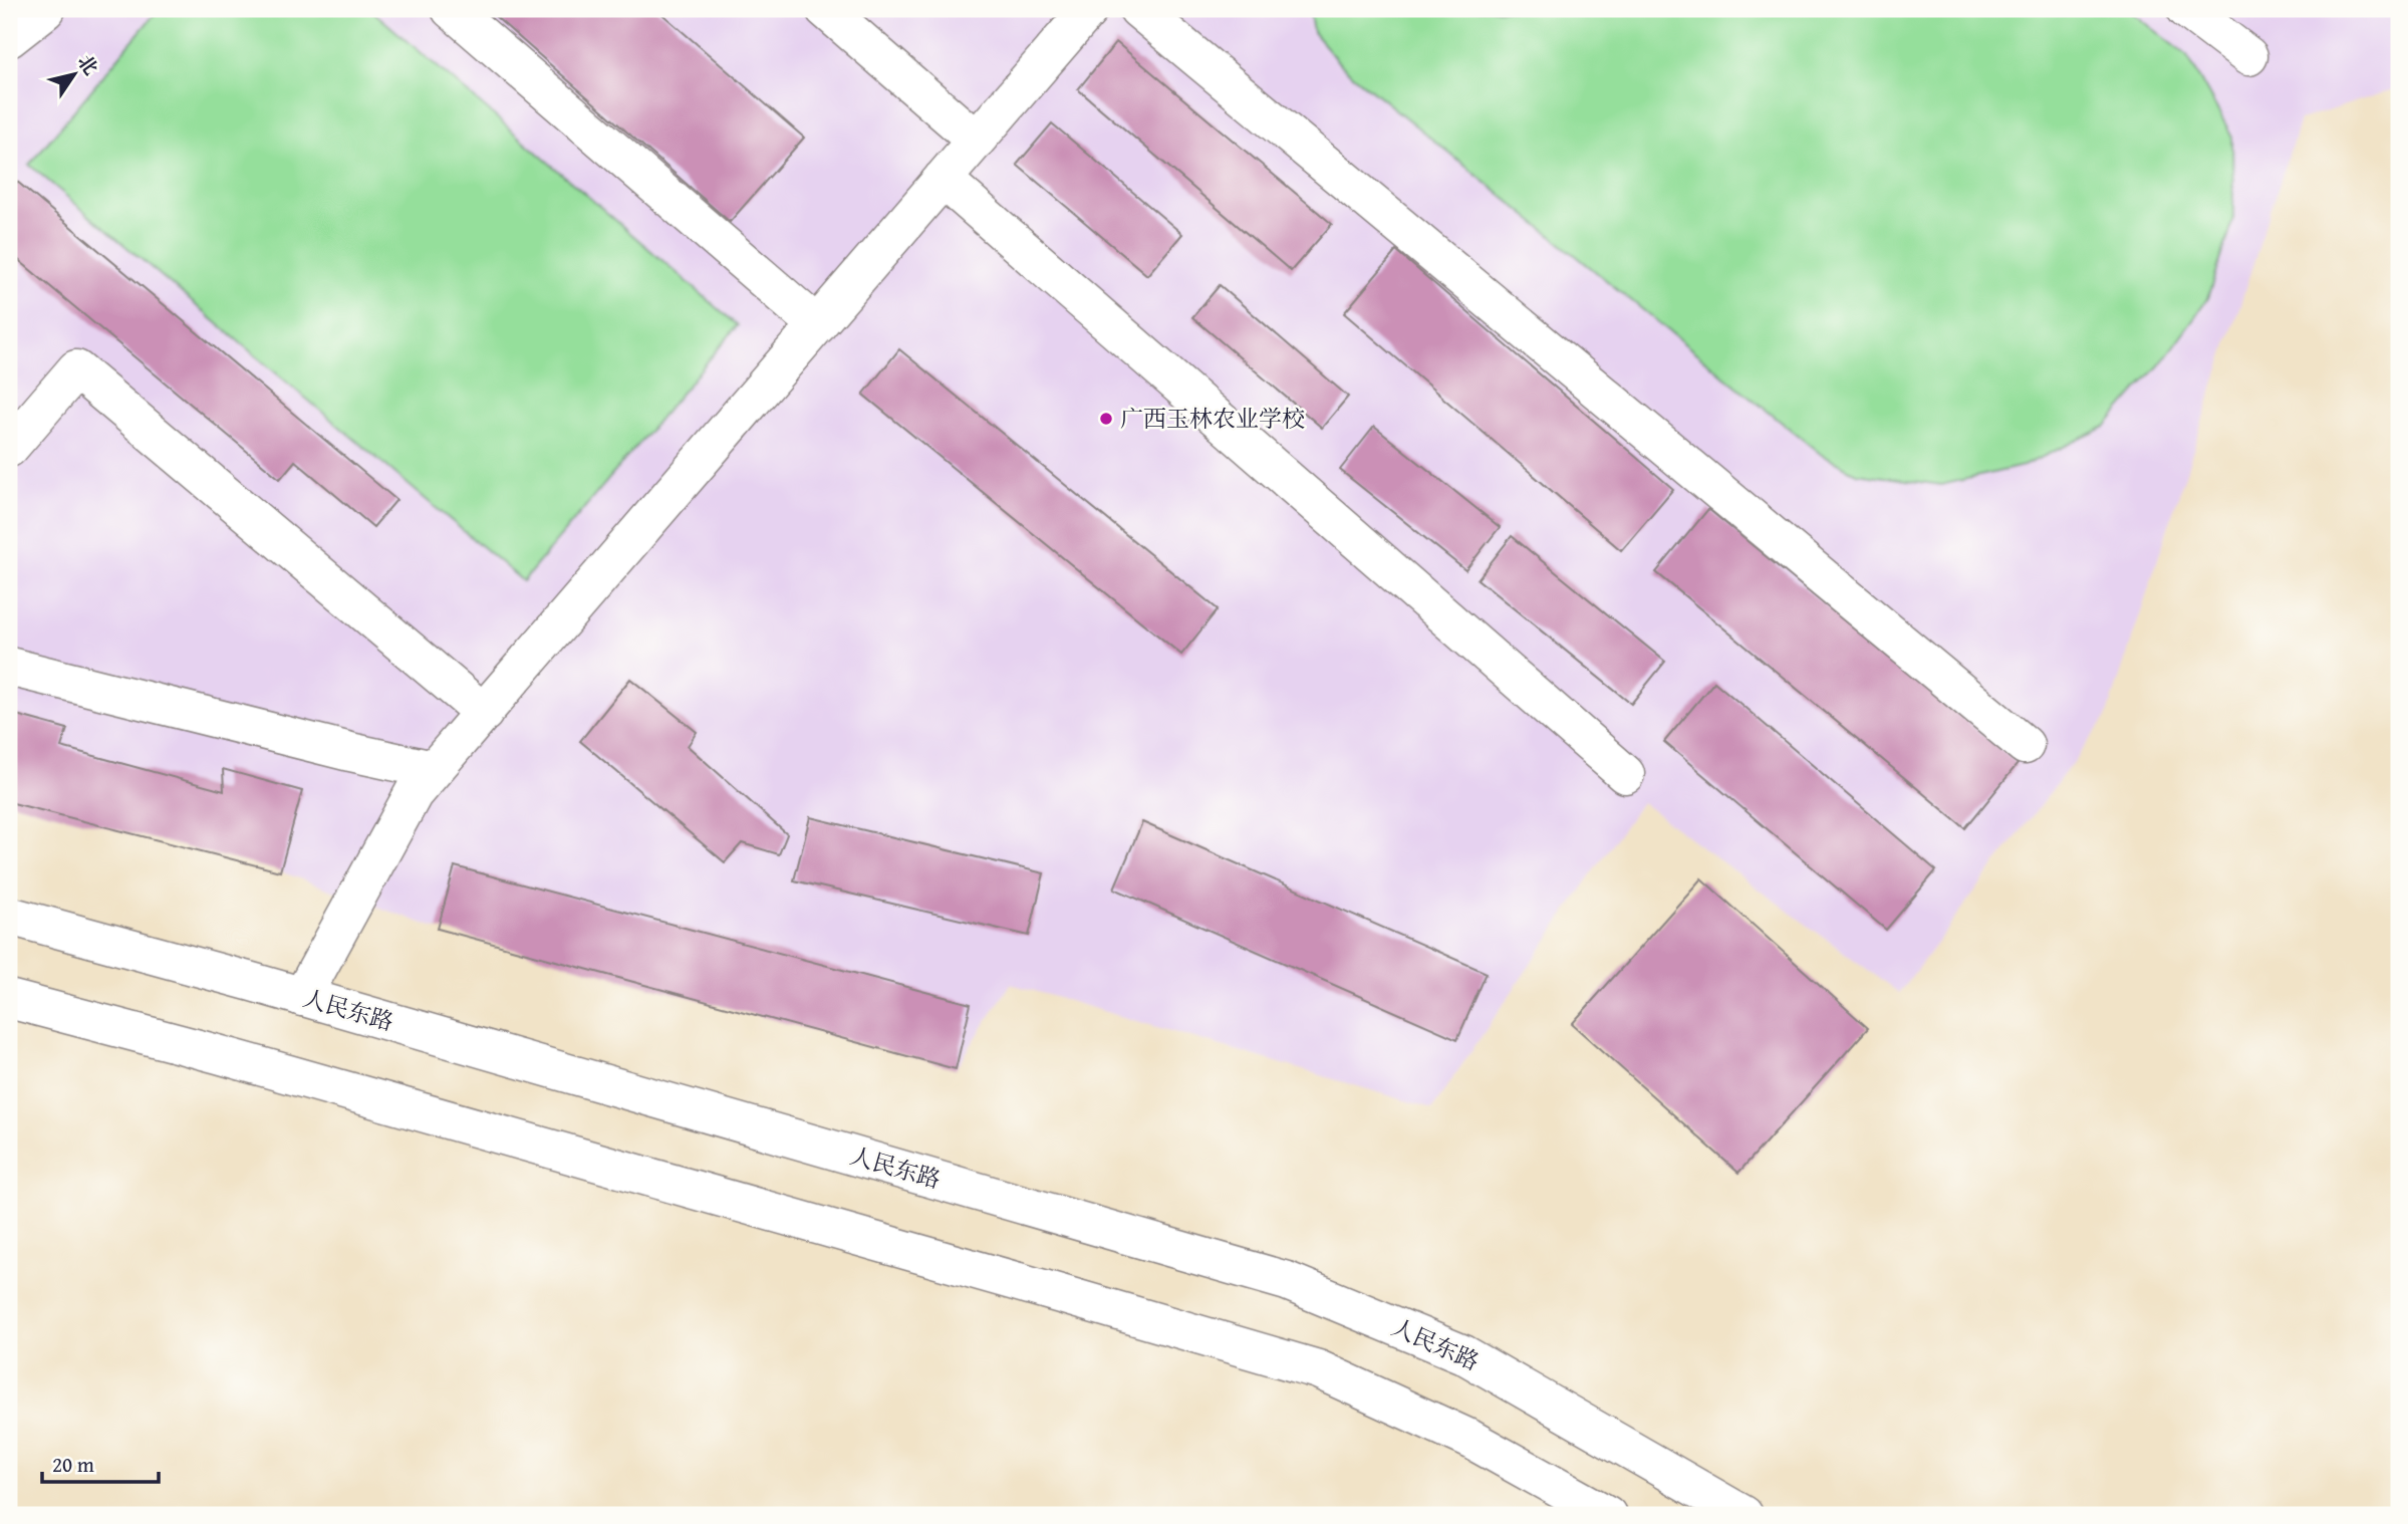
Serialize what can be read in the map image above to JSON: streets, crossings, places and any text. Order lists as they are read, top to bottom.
{
  "streets": {
    "main road": ["人民东路"]
  },
  "places": ["广西玉林农业学校"],
  "scale_bar": "20 m",
  "north": "top right"
}
